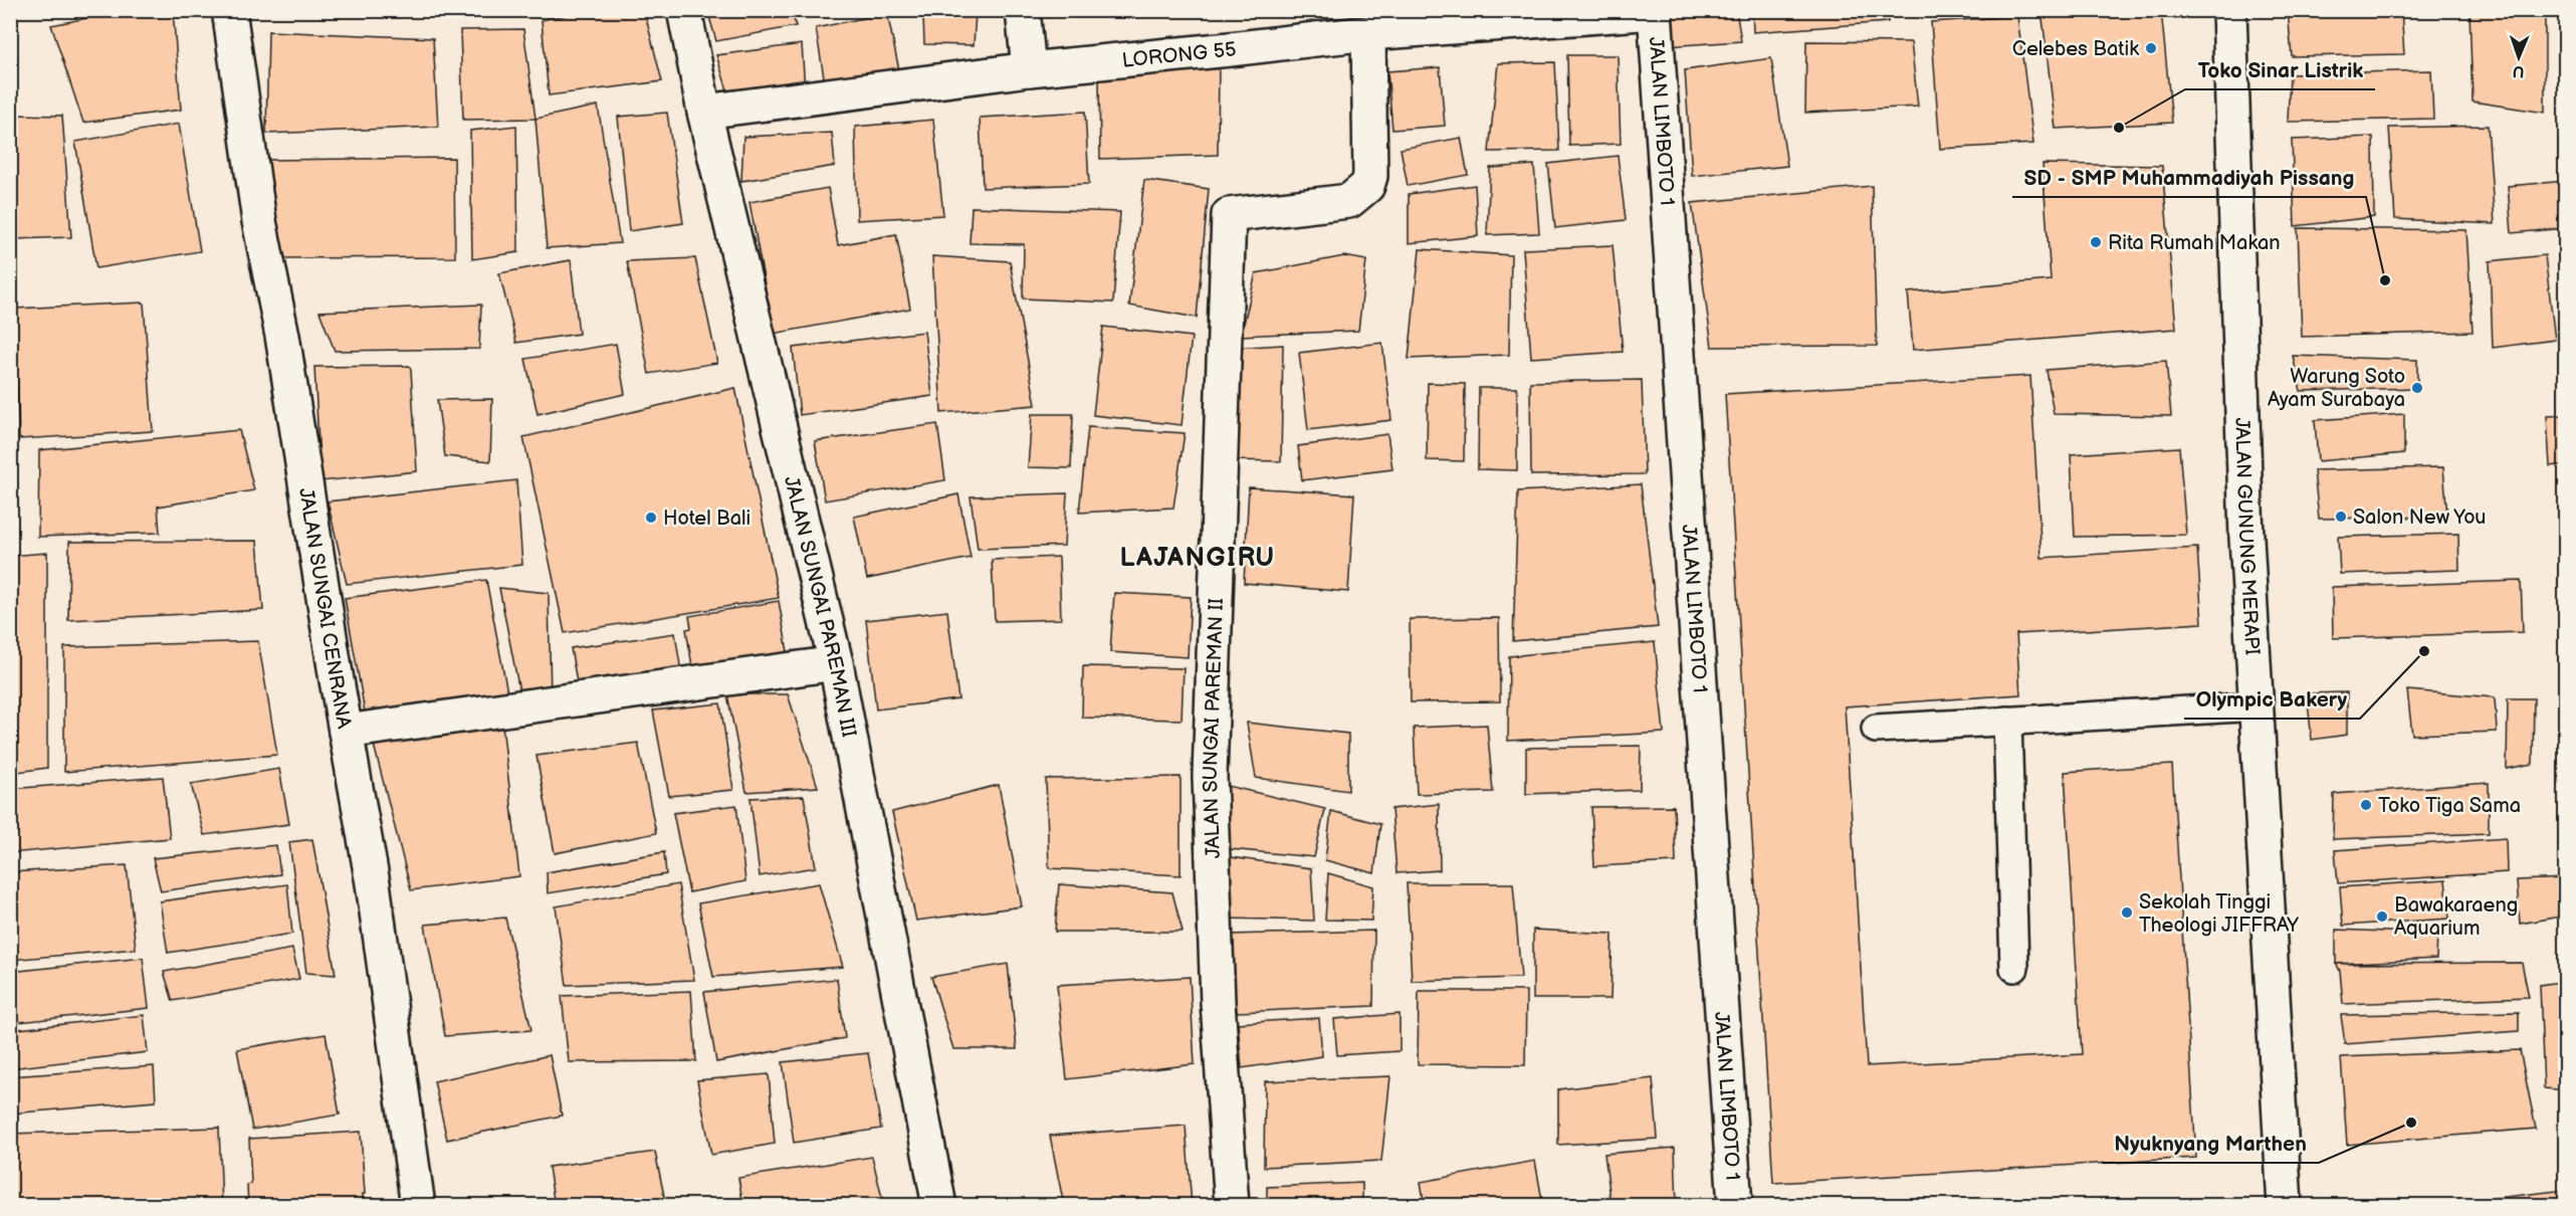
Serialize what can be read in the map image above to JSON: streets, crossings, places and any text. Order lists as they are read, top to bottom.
{
  "streets": {
    "street": [
      "LORONG 55",
      "JALAN LIMBOTO 1",
      "JALAN GUNUNG MERAPI",
      "JALAN SUNGAI PAREMAN III",
      "JALAN SUNGAI CENRANA",
      "JALAN SUNGAI PAREMAN II"
    ]
  },
  "crossings": [
    ["LORONG 55", "JALAN LIMBOTO 1"],
    ["LORONG 55", "JALAN SUNGAI PAREMAN III"],
    ["LORONG 55", "JALAN SUNGAI PAREMAN II"]
  ],
  "districts": ["LAJANGIRU"],
  "places": [
    "Celebes Batik",
    "Toko Sinar Listrik",
    "Rita Rumah Makan",
    "SD - SMP Muhammadiyah Pissang",
    "Warung Soto Ayam Surabaya",
    "Salon New You",
    "Hotel Bali",
    "Olympic Bakery",
    "Toko Tiga Sama",
    "Sekolah Tinggi Theologi JIFFRAY",
    "Bawakaraeng Aquarium",
    "Nyuknyang Marthen"
  ],
  "north": "bottom"
}
